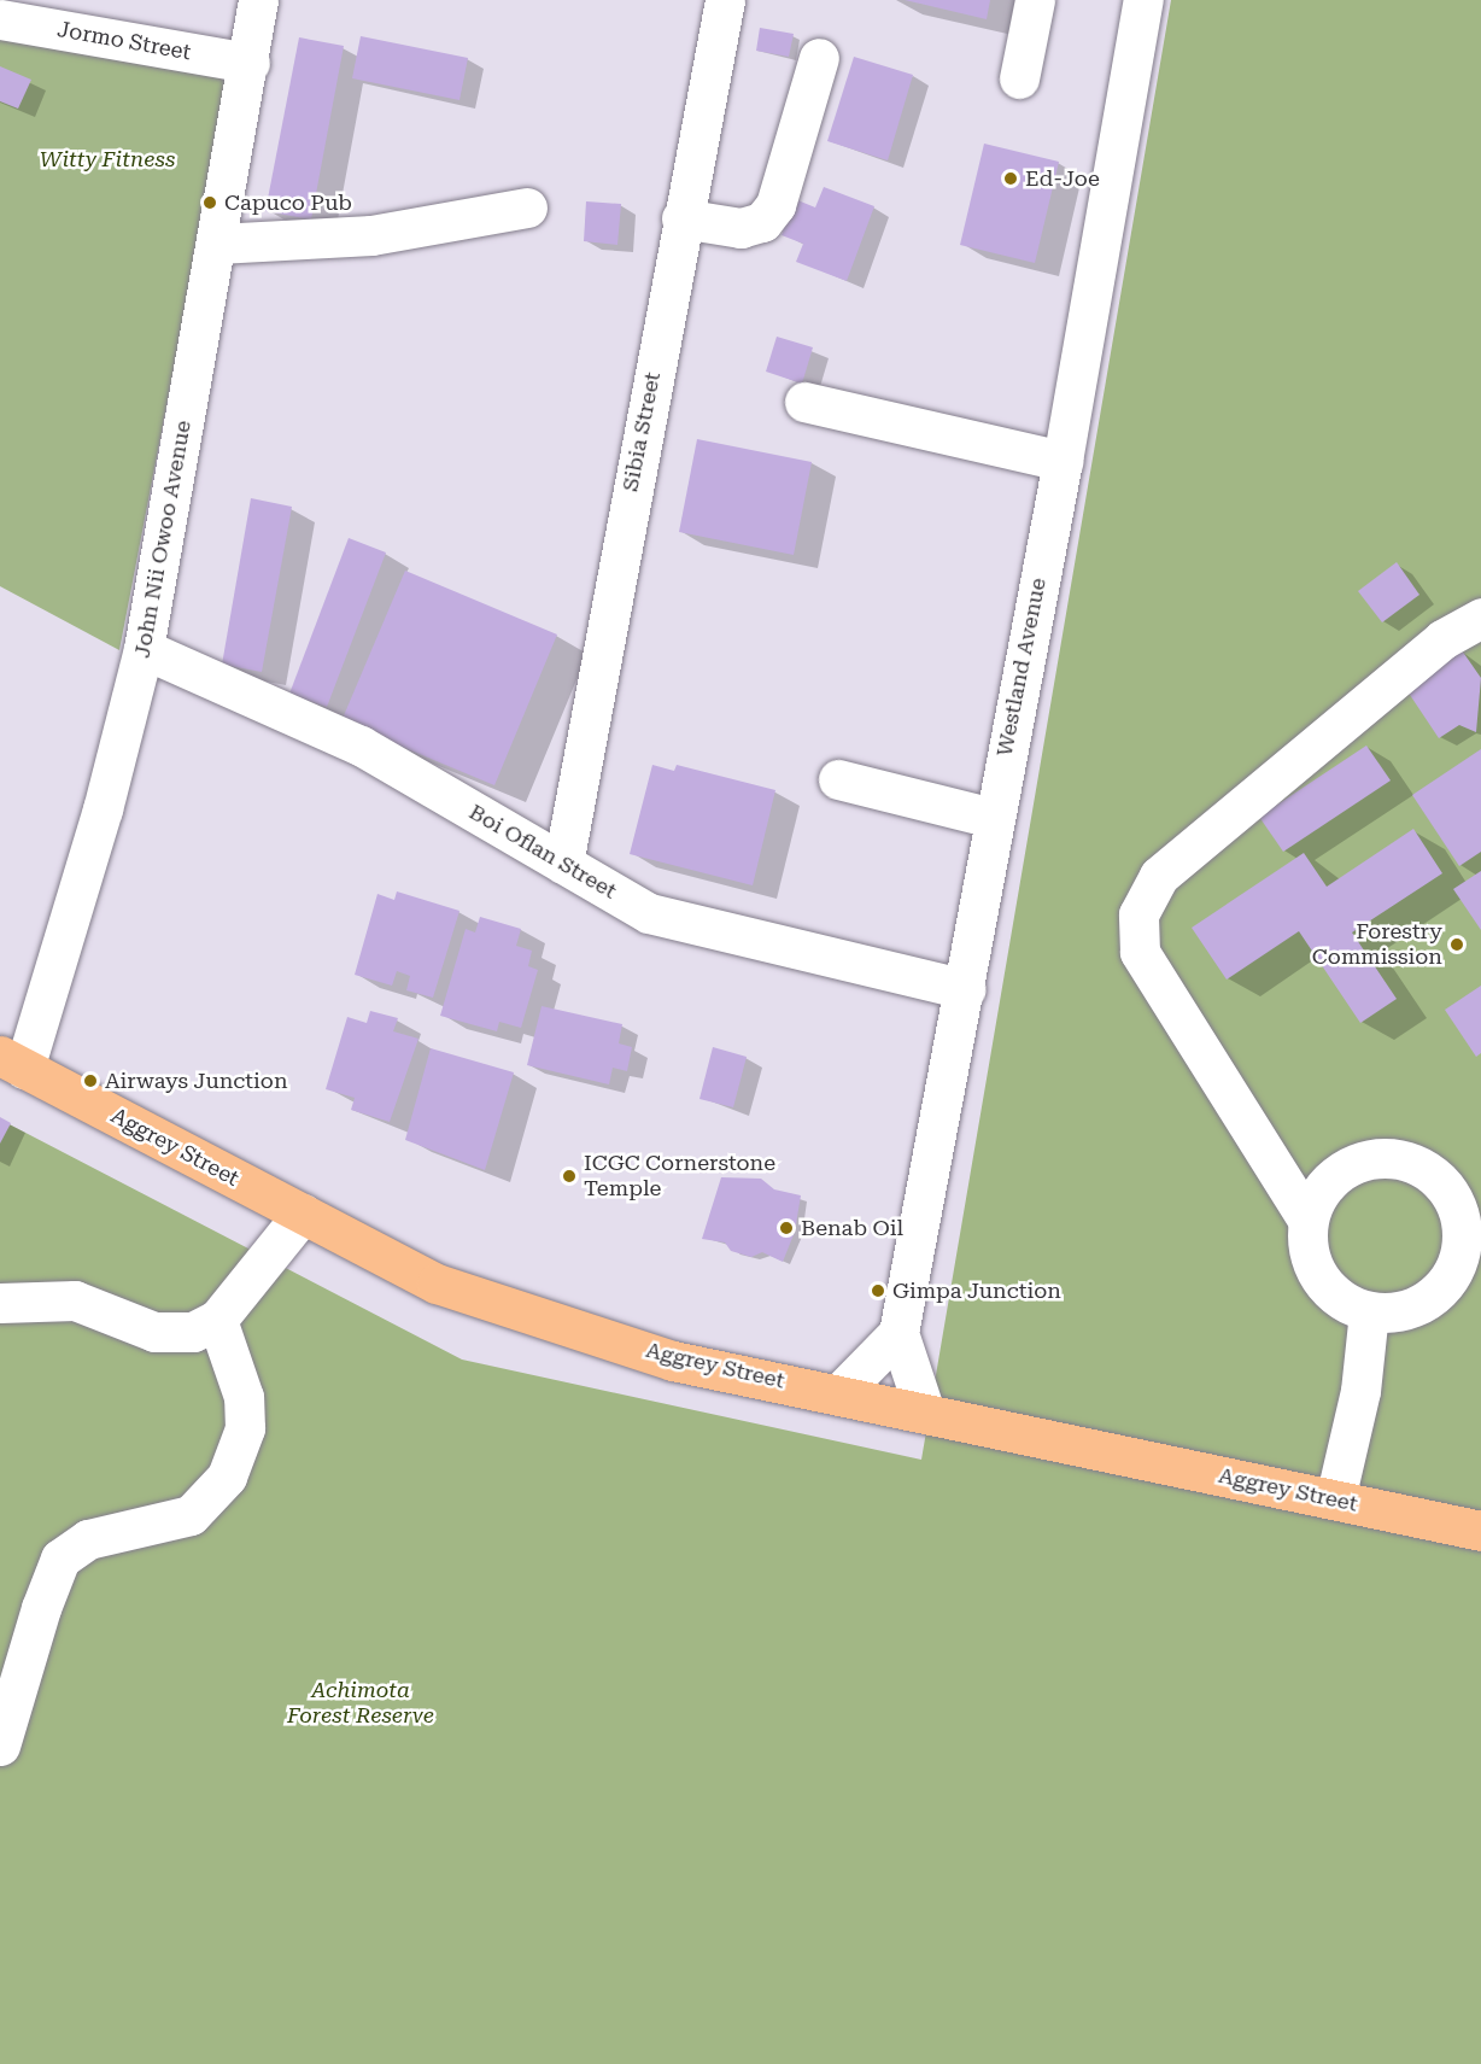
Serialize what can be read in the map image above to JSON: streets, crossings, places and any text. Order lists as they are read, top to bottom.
{
  "streets": {
    "main road": ["Aggrey Street"],
    "street": [
      "Jormo Street",
      "Sibia Street",
      "John Nii Owoo Avenue",
      "Westland Avenue",
      "Boi Oflan Street"
    ]
  },
  "crossings": [
    ["Jormo Street", "John Nii Owoo Avenue"],
    ["Sibia Street", "Boi Oflan Street"],
    ["John Nii Owoo Avenue", "Boi Oflan Street"],
    ["John Nii Owoo Avenue", "Aggrey Street"],
    ["Westland Avenue", "Boi Oflan Street"],
    ["Westland Avenue", "Aggrey Street"]
  ],
  "parks": ["Witty Fitness", "Achimota Forest Reserve"],
  "places": [
    "Ed-Joe",
    "Capuco Pub",
    "Forestry Commission",
    "Airways Junction",
    "ICGC Cornerstone Temple",
    "Benab Oil",
    "Gimpa Junction"
  ]
}
